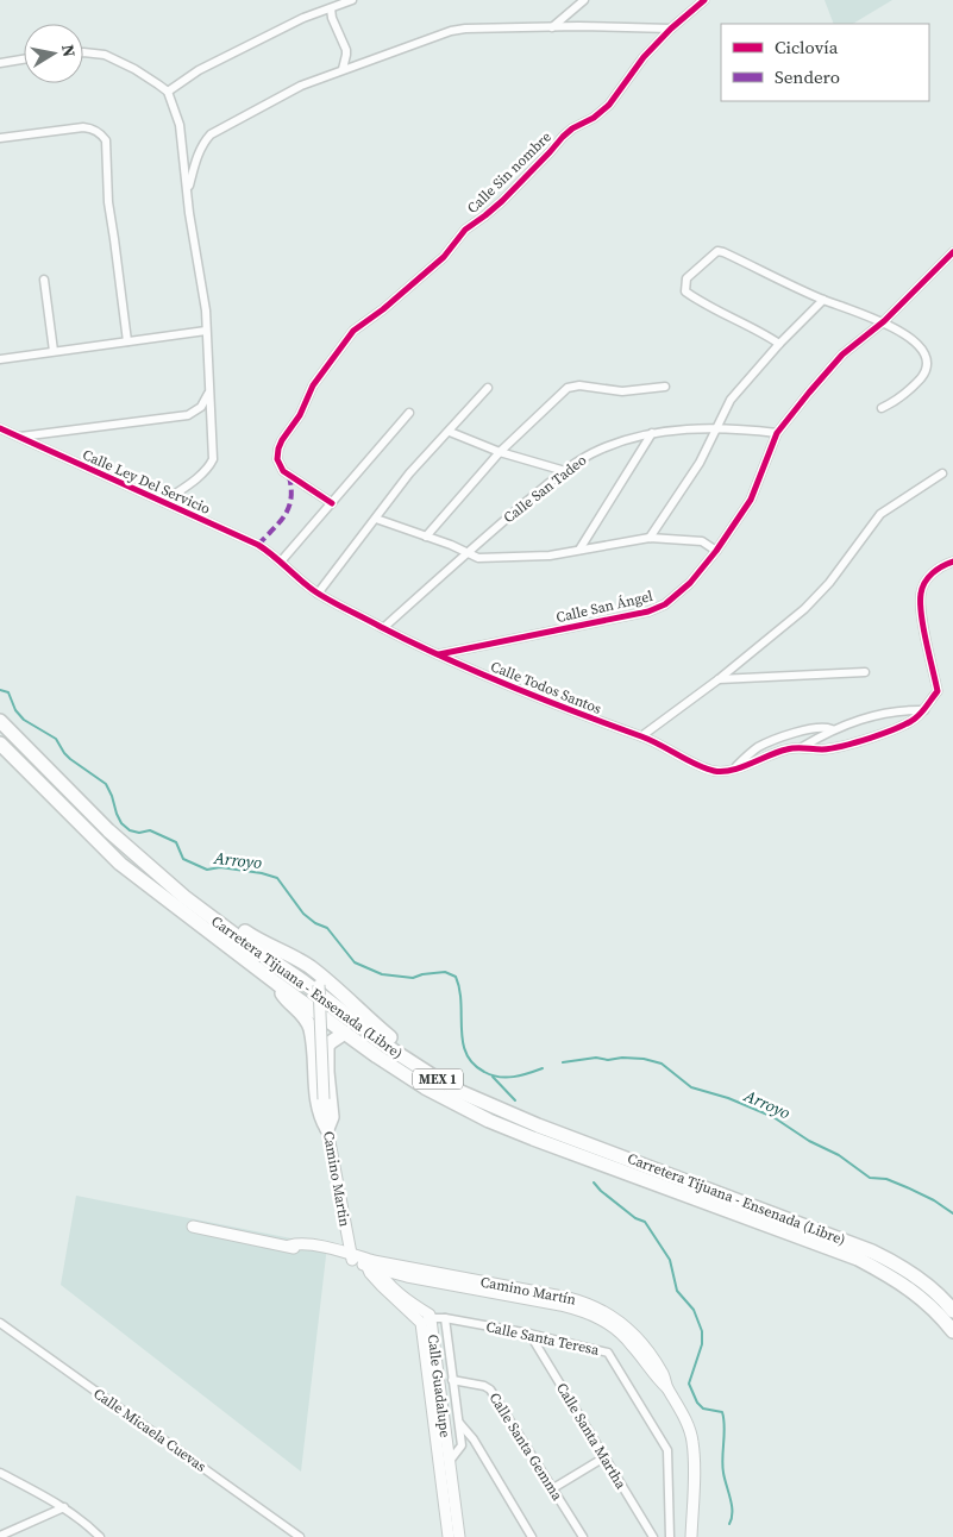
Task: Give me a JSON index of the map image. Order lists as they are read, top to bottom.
{
  "streets": {
    "highway": ["Carretera Tijuana - Ensenada (Libre)", "MEX 1"],
    "street": [
      "Calle Sin nombre",
      "Calle Ley Del Servicio",
      "Calle San Tadeo",
      "Calle San Ángel",
      "Calle Todos Santos",
      "Camino Martin",
      "Camino Martín",
      "Calle Santa Teresa",
      "Calle Guadalupe",
      "Calle Micaela Cuevas",
      "Calle Santa Martha",
      "Calle Santa Gemma"
    ]
  },
  "crossings": [
    ["Calle Ley Del Servicio", "Calle Todos Santos"],
    ["Calle San Tadeo", "Calle San Ángel"],
    ["Calle San Tadeo", "Calle Todos Santos"],
    ["Calle San Ángel", "Calle Todos Santos"],
    ["Camino Martin", "Camino Martín"],
    ["Camino Martín", "Calle Guadalupe"],
    ["Calle Santa Teresa", "Calle Guadalupe"],
    ["Calle Santa Teresa", "Calle Santa Martha"]
  ],
  "water": ["Arroyo"],
  "legend": ["Ciclovía", "Sendero"],
  "north": "right"
}
